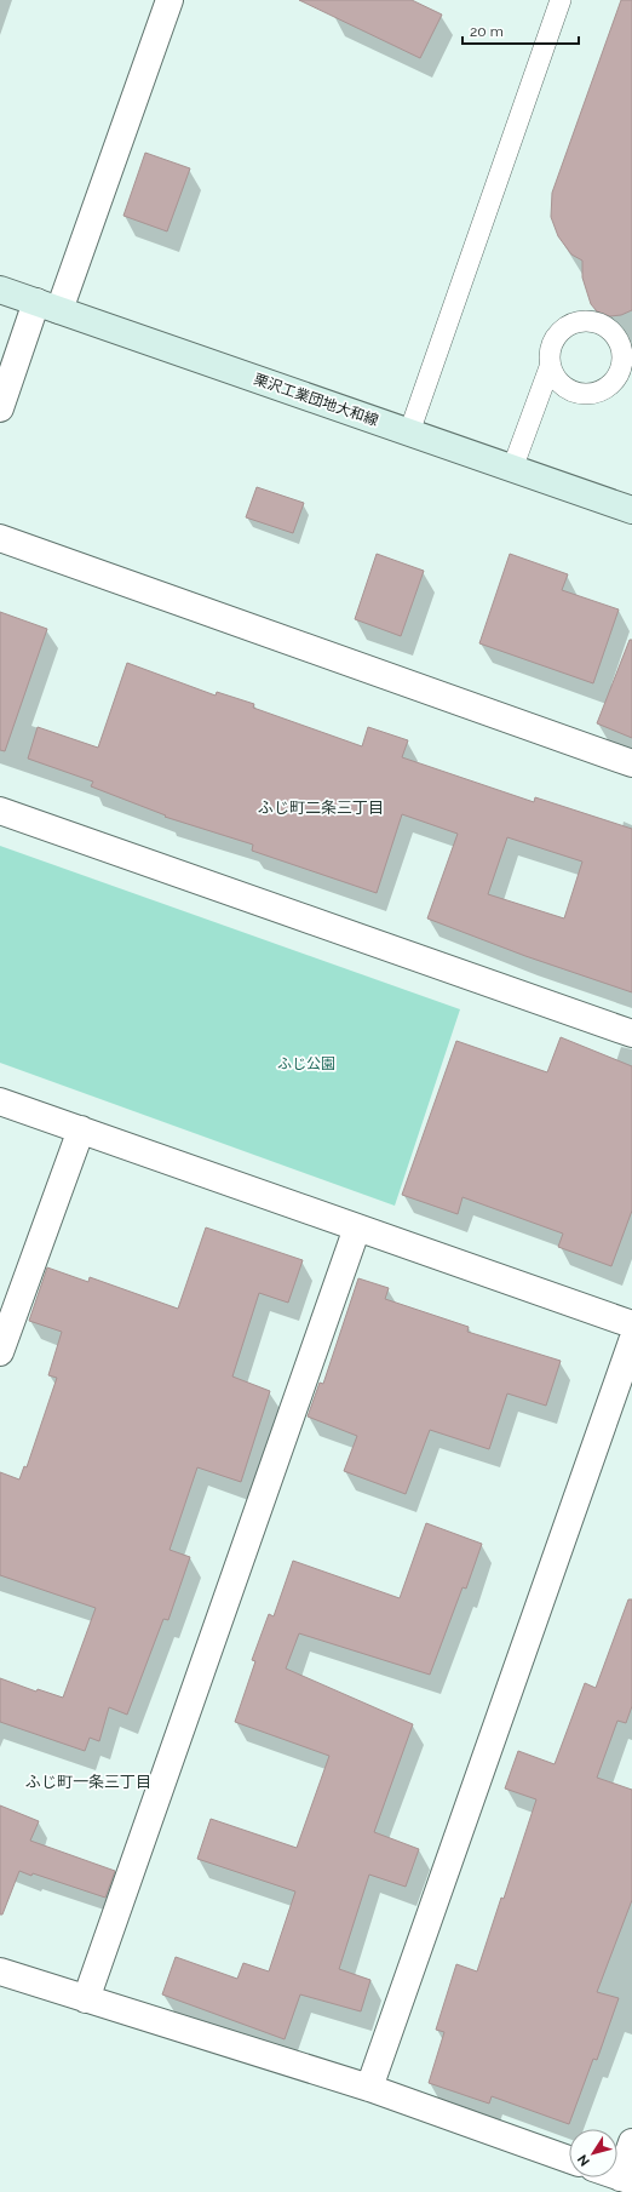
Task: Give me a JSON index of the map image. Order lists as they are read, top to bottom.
{
  "streets": {
    "main road": ["栗沢工業団地大和線"]
  },
  "districts": ["ふじ町二条三丁目", "ふじ町一条三丁目"],
  "parks": ["ふじ公園"],
  "scale_bar": "20 m",
  "north": "bottom left"
}
